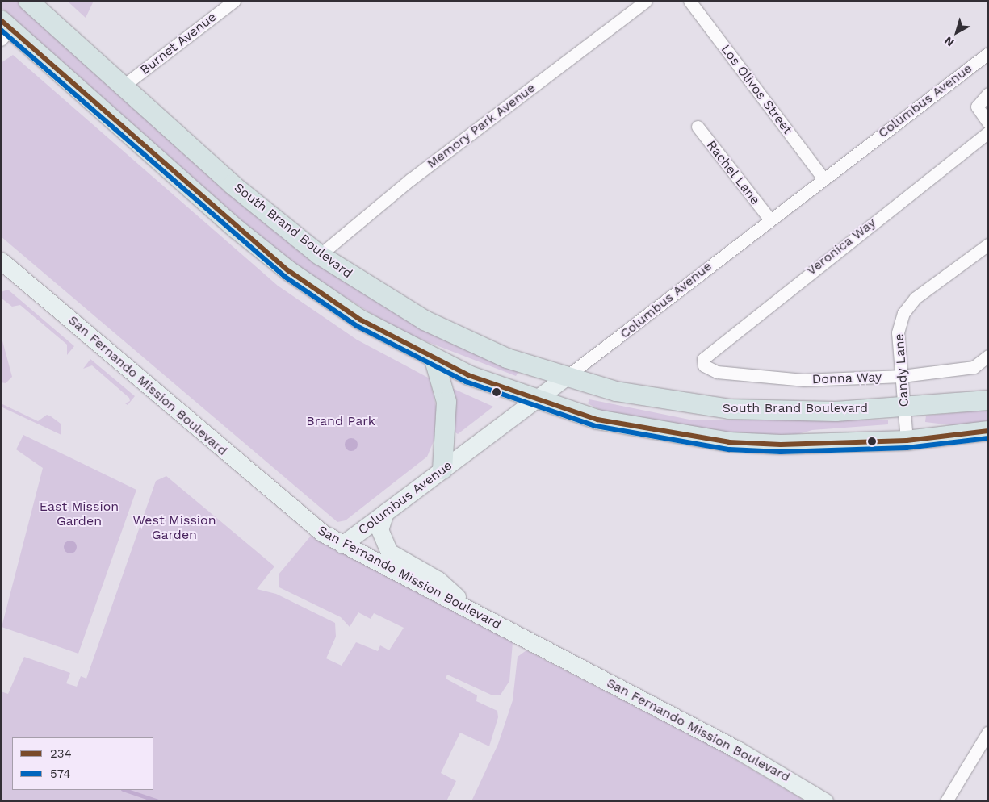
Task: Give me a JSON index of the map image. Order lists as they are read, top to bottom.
{
  "streets": {
    "main road": ["Columbus Avenue", "South Brand Boulevard", "San Fernando Mission Boulevard"],
    "street": [
      "Burnet Avenue",
      "Los Olivos Street",
      "Memory Park Avenue",
      "Rachel Lane",
      "Veronica Way",
      "Candy Lane",
      "Donna Way"
    ]
  },
  "crossings": [
    ["Burnet Avenue", "South Brand Boulevard"],
    ["Los Olivos Street", "Columbus Avenue"],
    ["Columbus Avenue", "Rachel Lane"],
    ["Columbus Avenue", "South Brand Boulevard"],
    ["Columbus Avenue", "San Fernando Mission Boulevard"],
    ["Memory Park Avenue", "South Brand Boulevard"],
    ["South Brand Boulevard", "Candy Lane"],
    ["Veronica Way", "Donna Way"],
    ["Candy Lane", "Donna Way"]
  ],
  "parks": ["Brand Park", "East Mission Garden", "West Mission Garden"],
  "lines": ["transit line 234", "transit line 574"],
  "legend": ["234", "574"],
  "north": "bottom left"
}
